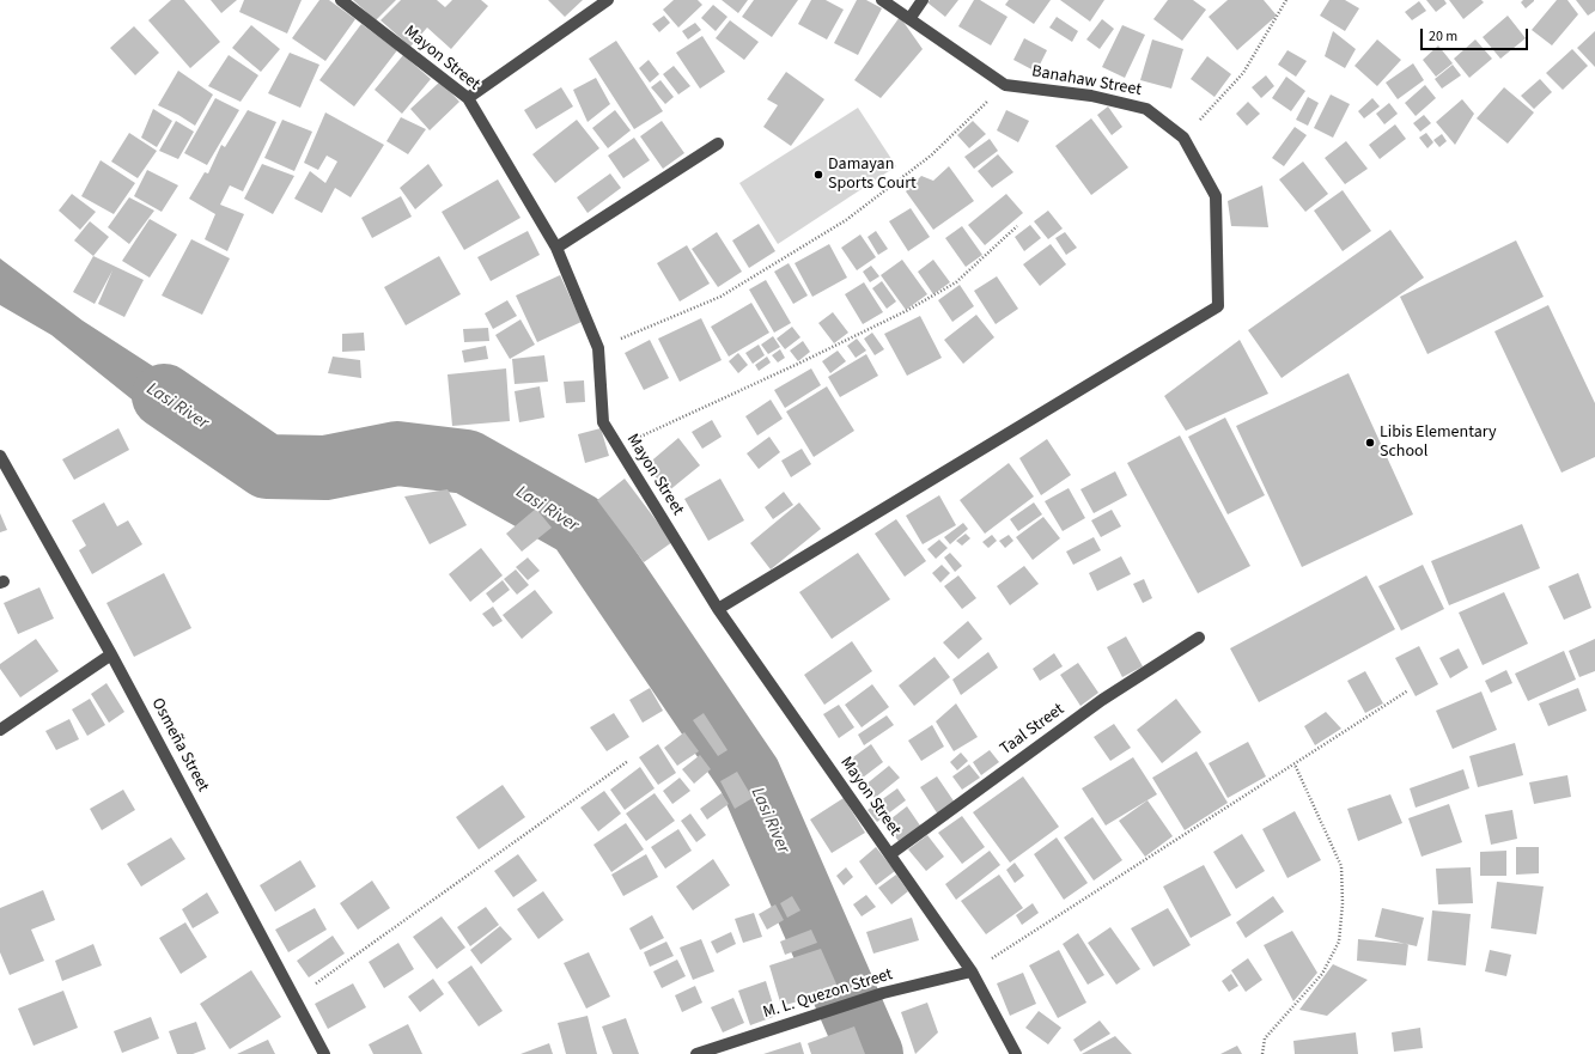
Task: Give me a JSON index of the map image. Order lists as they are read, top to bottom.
{
  "streets": {
    "street": [
      "Mayon Street",
      "Banahaw Street",
      "Taal Street",
      "Osmeña Street",
      "M. L. Quezon Street"
    ]
  },
  "crossings": [
    ["Mayon Street", "Banahaw Street"],
    ["Mayon Street", "Taal Street"],
    ["Mayon Street", "M. L. Quezon Street"]
  ],
  "water": ["Lasi River"],
  "places": ["Damayan Sports Court", "Libis Elementary School"],
  "scale_bar": "20 m"
}
